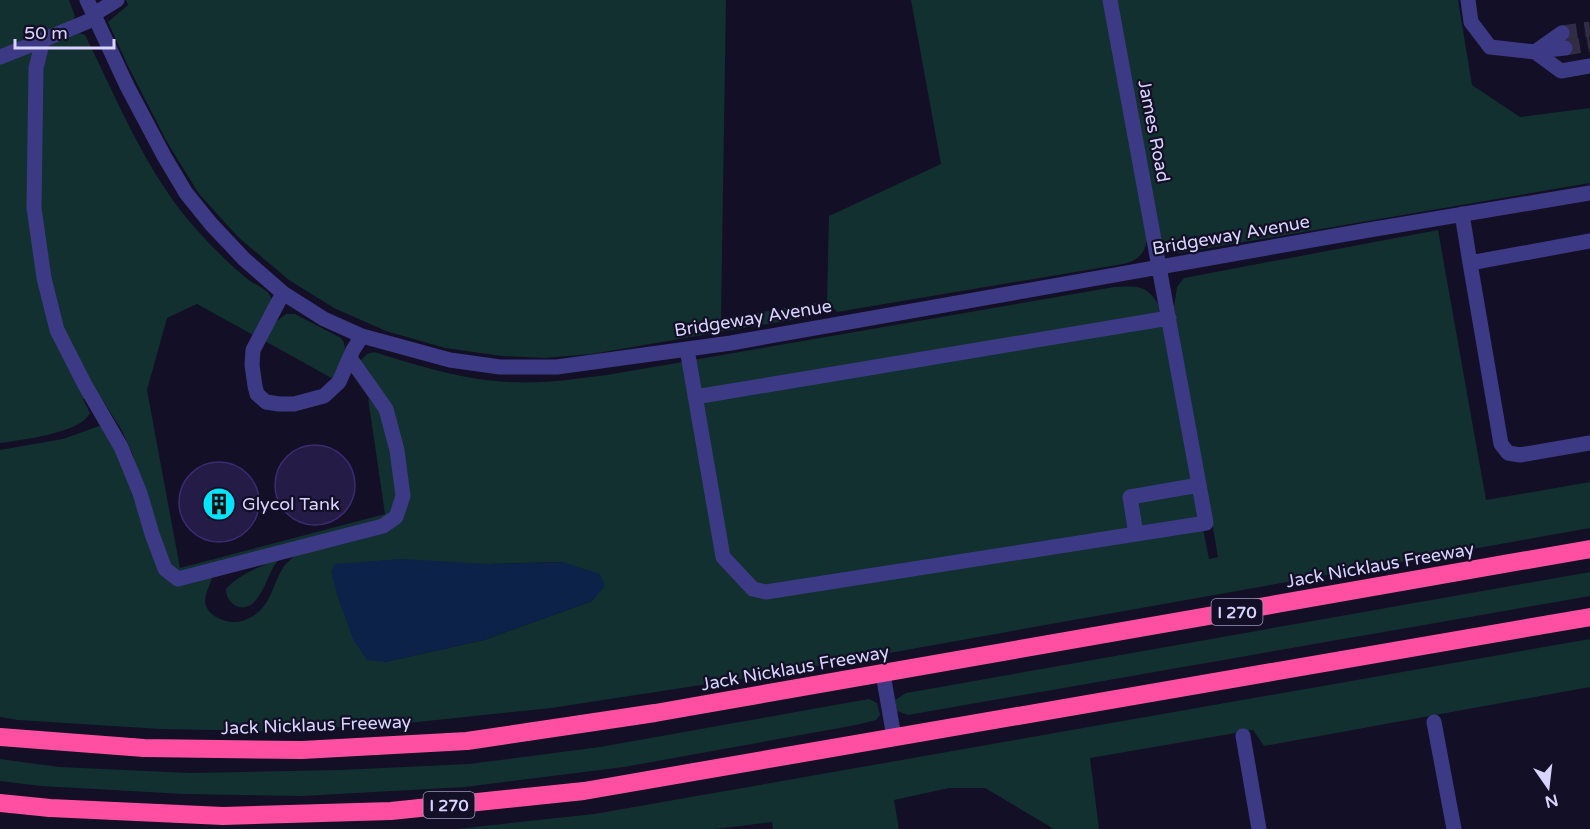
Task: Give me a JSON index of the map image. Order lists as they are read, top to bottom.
{
  "streets": {
    "highway": ["Jack Nicklaus Freeway", "I 270"],
    "street": ["James Road", "Bridgeway Avenue"]
  },
  "crossings": [
    ["James Road", "Bridgeway Avenue"]
  ],
  "places": {
    "building": ["Glycol Tank"]
  },
  "scale_bar": "50 m",
  "north": "bottom"
}
